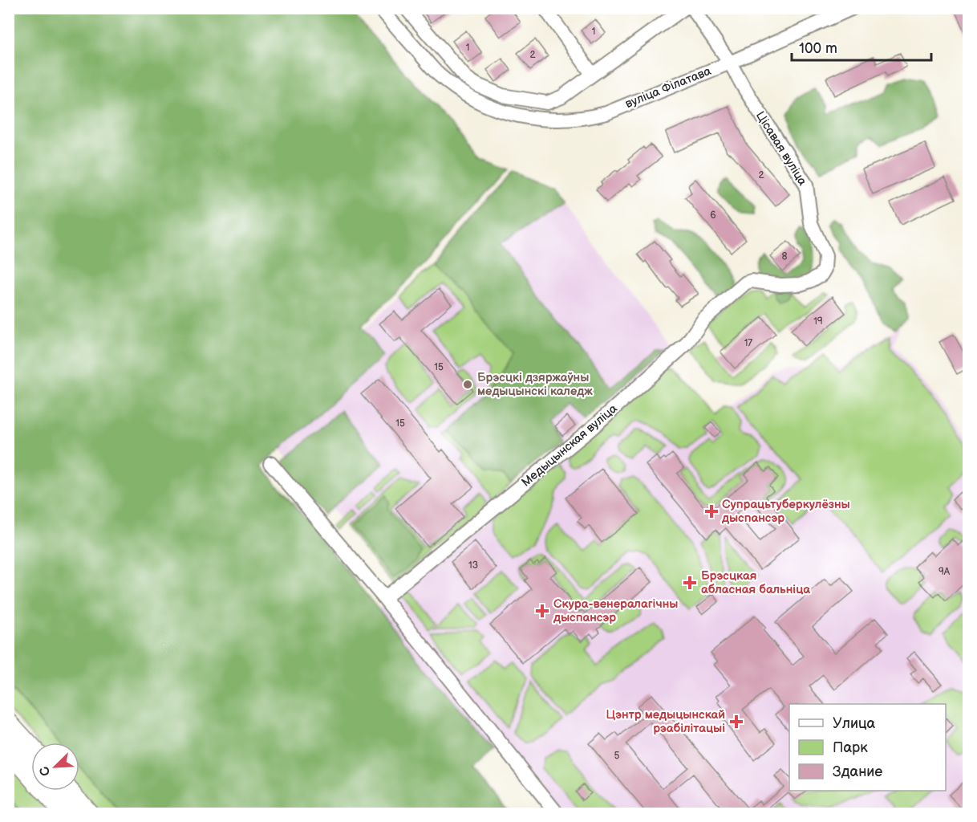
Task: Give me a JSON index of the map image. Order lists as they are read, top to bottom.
{
  "streets": {
    "street": ["вуліца Філатава", "Цісавая вуліца", "Медыцынская вуліца"]
  },
  "crossings": [
    ["вуліца Філатава", "Цісавая вуліца"],
    ["Цісавая вуліца", "Медыцынская вуліца"]
  ],
  "places": {
    "other": ["Брэсцкі дзяржаўны медыцынскі каледж"],
    "health": [
      "Супрацьтуберкулёзны дыспансэр",
      "Брэсцкая абласная бальніца",
      "Скура-венералагічны дыспансэр",
      "Цэнтр медыцынскай рэабілітацыі"
    ]
  },
  "house_numbers": [
    "1",
    "1",
    "2",
    "2",
    "6",
    "8",
    "19",
    "17",
    "15",
    "15",
    "13",
    "9А",
    "5"
  ],
  "legend": ["Улица", "Парк", "Здание"],
  "scale_bar": "100 m",
  "north": "bottom left"
}
